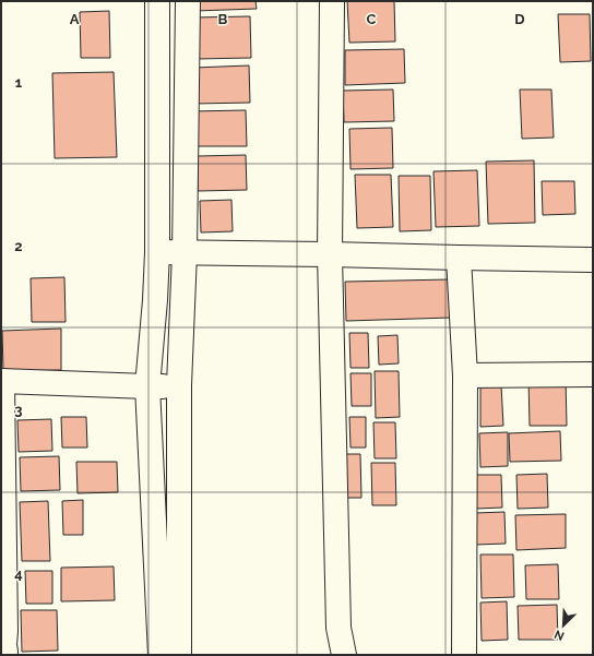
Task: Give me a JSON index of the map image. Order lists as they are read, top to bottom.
{
  "north": "bottom left",
  "grid": {
    "columns": [
      "A",
      "B",
      "C",
      "D"
    ],
    "rows": [
      "1",
      "2",
      "3",
      "4"
    ]
  }
}
